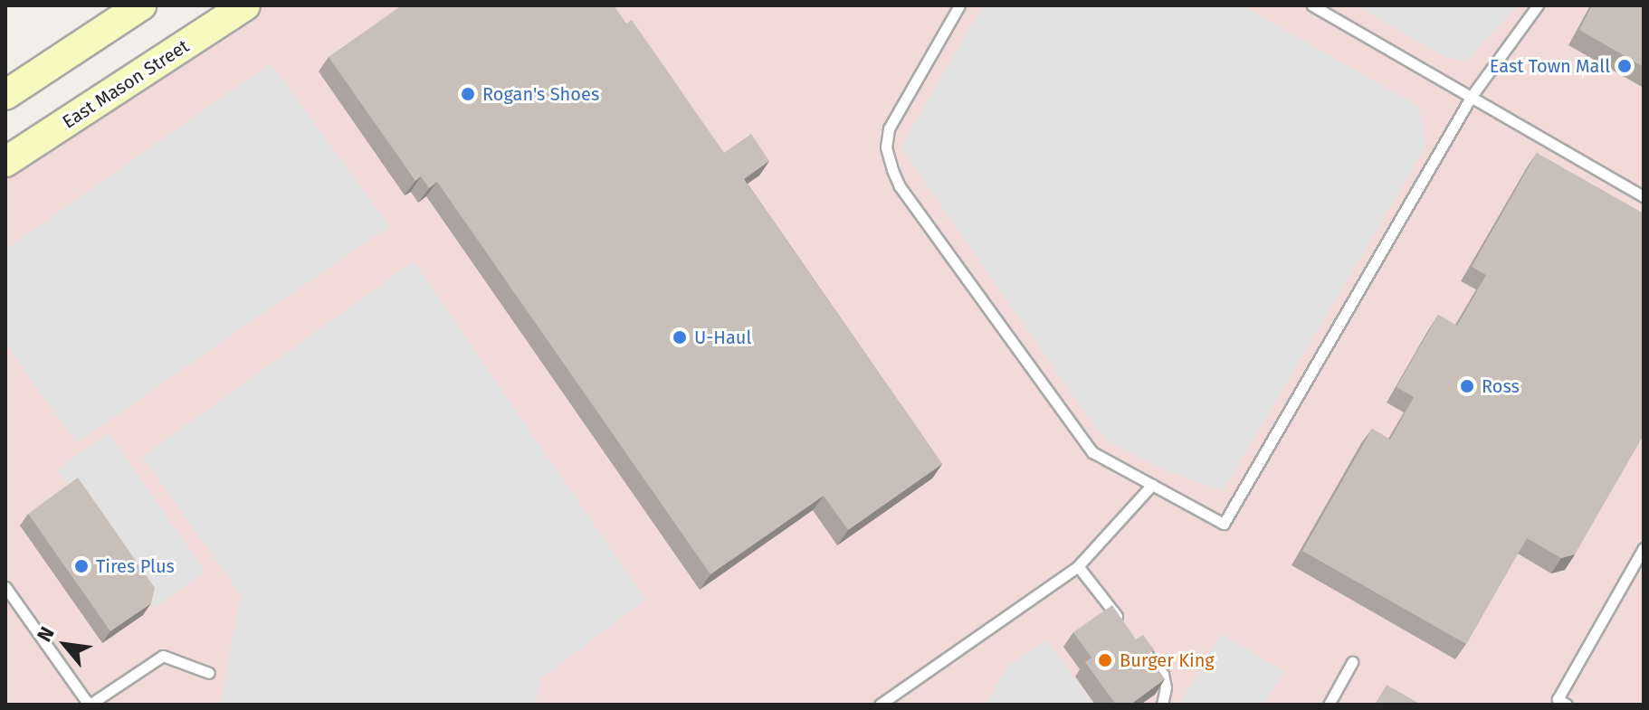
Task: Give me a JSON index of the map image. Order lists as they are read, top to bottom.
{
  "streets": {
    "main road": ["East Mason Street"]
  },
  "places": [
    "East Town Mall",
    "Rogan's Shoes",
    "U-Haul",
    "Ross",
    "Tires Plus",
    "Burger King"
  ],
  "north": "top left"
}
